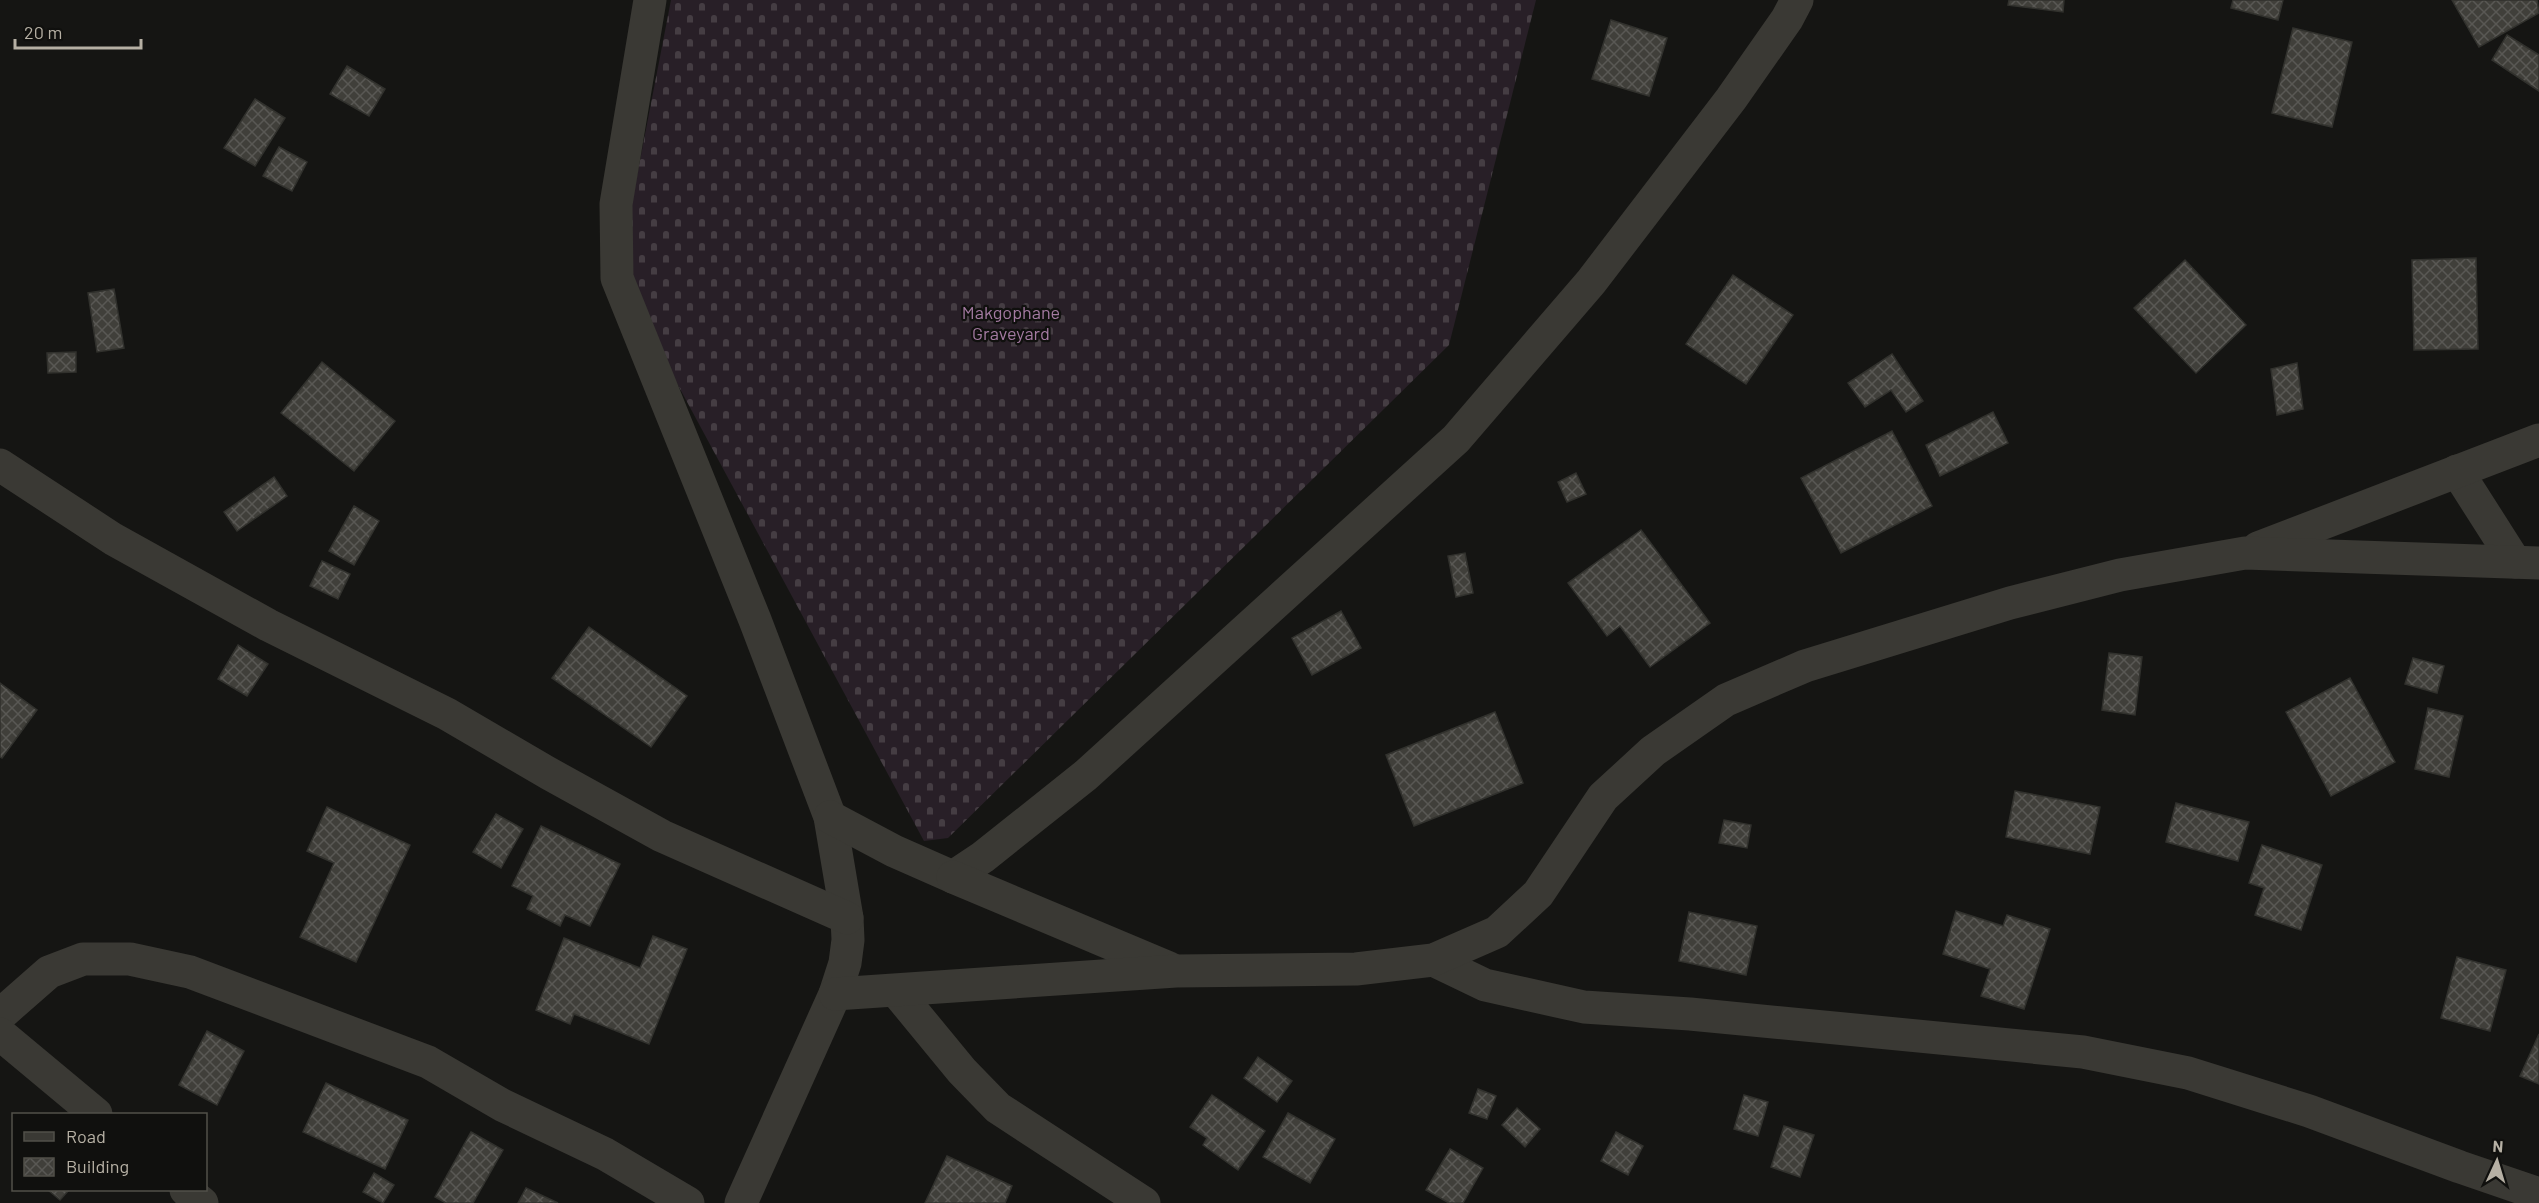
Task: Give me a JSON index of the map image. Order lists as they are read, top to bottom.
{
  "parks": ["Makgophane Graveyard"],
  "legend": ["Road", "Building"],
  "scale_bar": "20 m",
  "north": "top"
}
